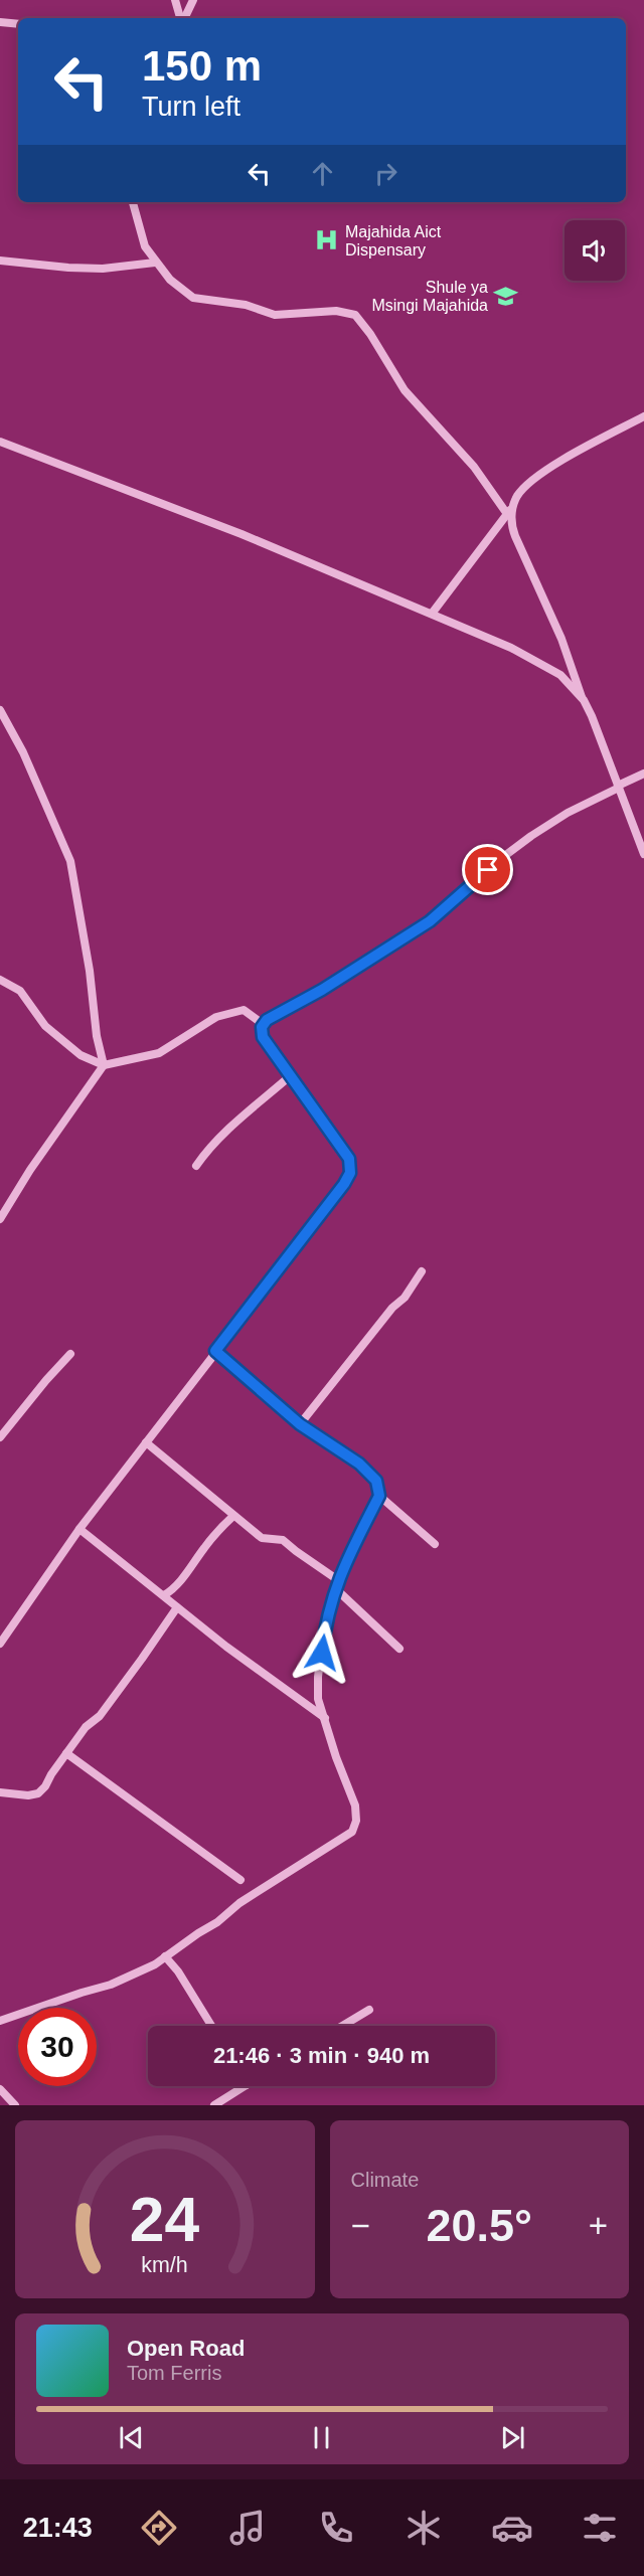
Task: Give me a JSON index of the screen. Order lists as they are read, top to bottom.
{
  "places": {
    "hospital": ["Majahida Aict Dispensary"],
    "school or university": ["Shule ya Msingi Majahida"]
  },
  "page": {
    "turn": ["150 m", "Turn left"],
    "limit": "30",
    "trip": "21:46 · 3 min · 940 m",
    "tile": "Climate",
    "heat": ["−", "20.5°", "+"],
    "song": ["Open Road", "Tom Ferris"],
    "tabs": "21:43",
    "gauge": ["24", "km/h"]
  }
}
